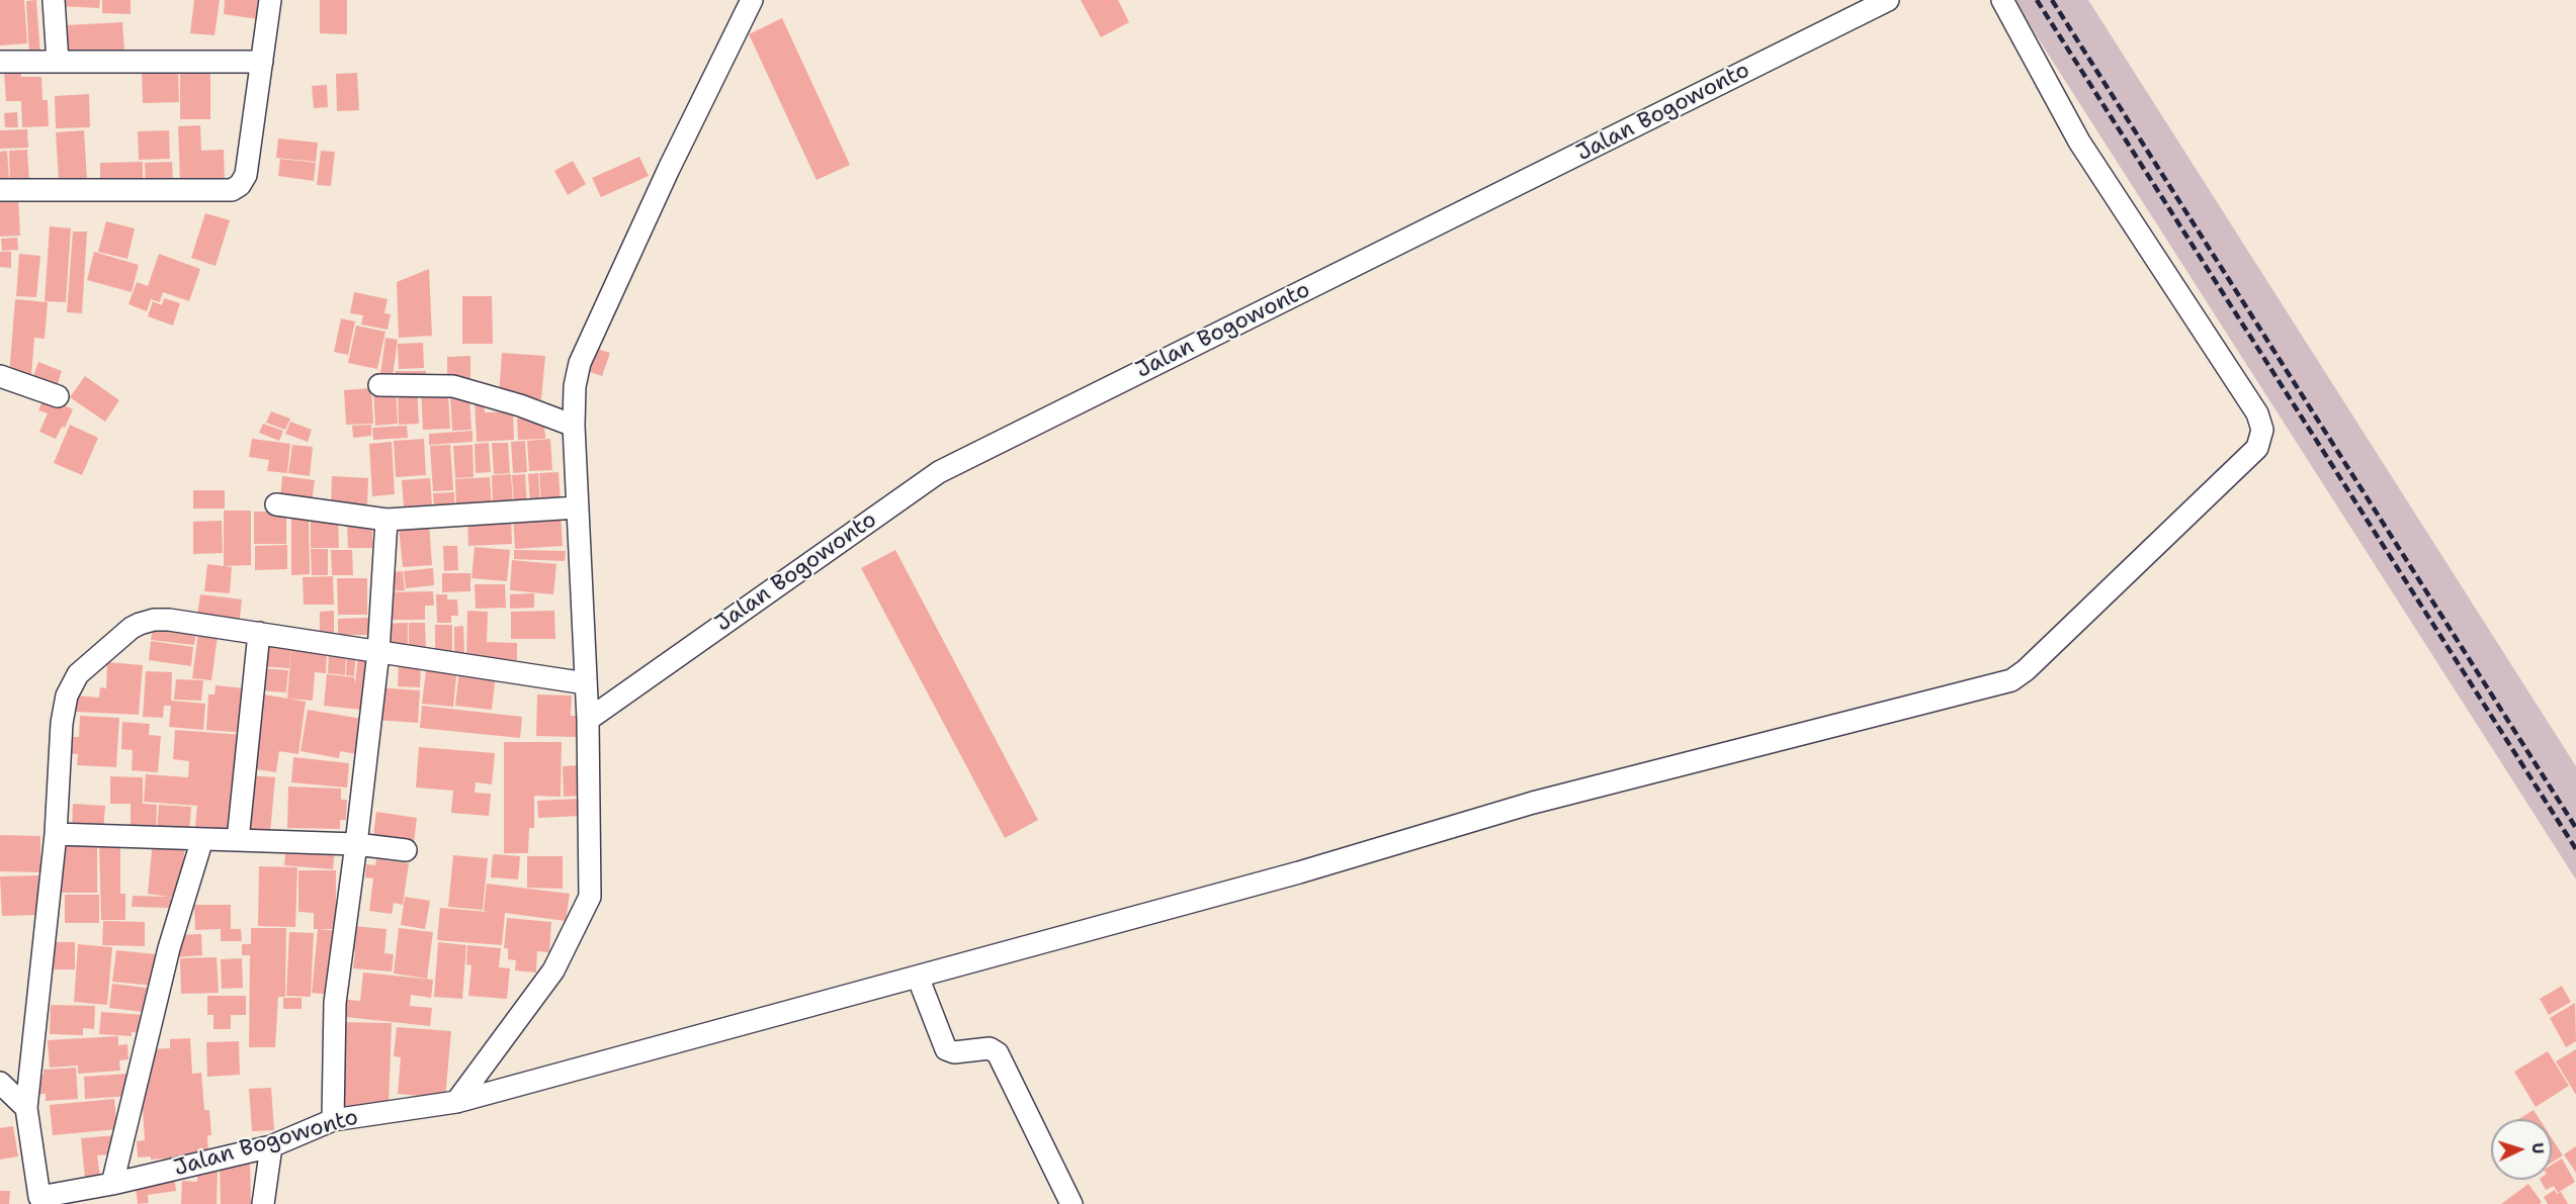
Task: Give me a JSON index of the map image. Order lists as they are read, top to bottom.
{
  "streets": {
    "street": ["Jalan Bogowonto"]
  },
  "north": "right"
}
